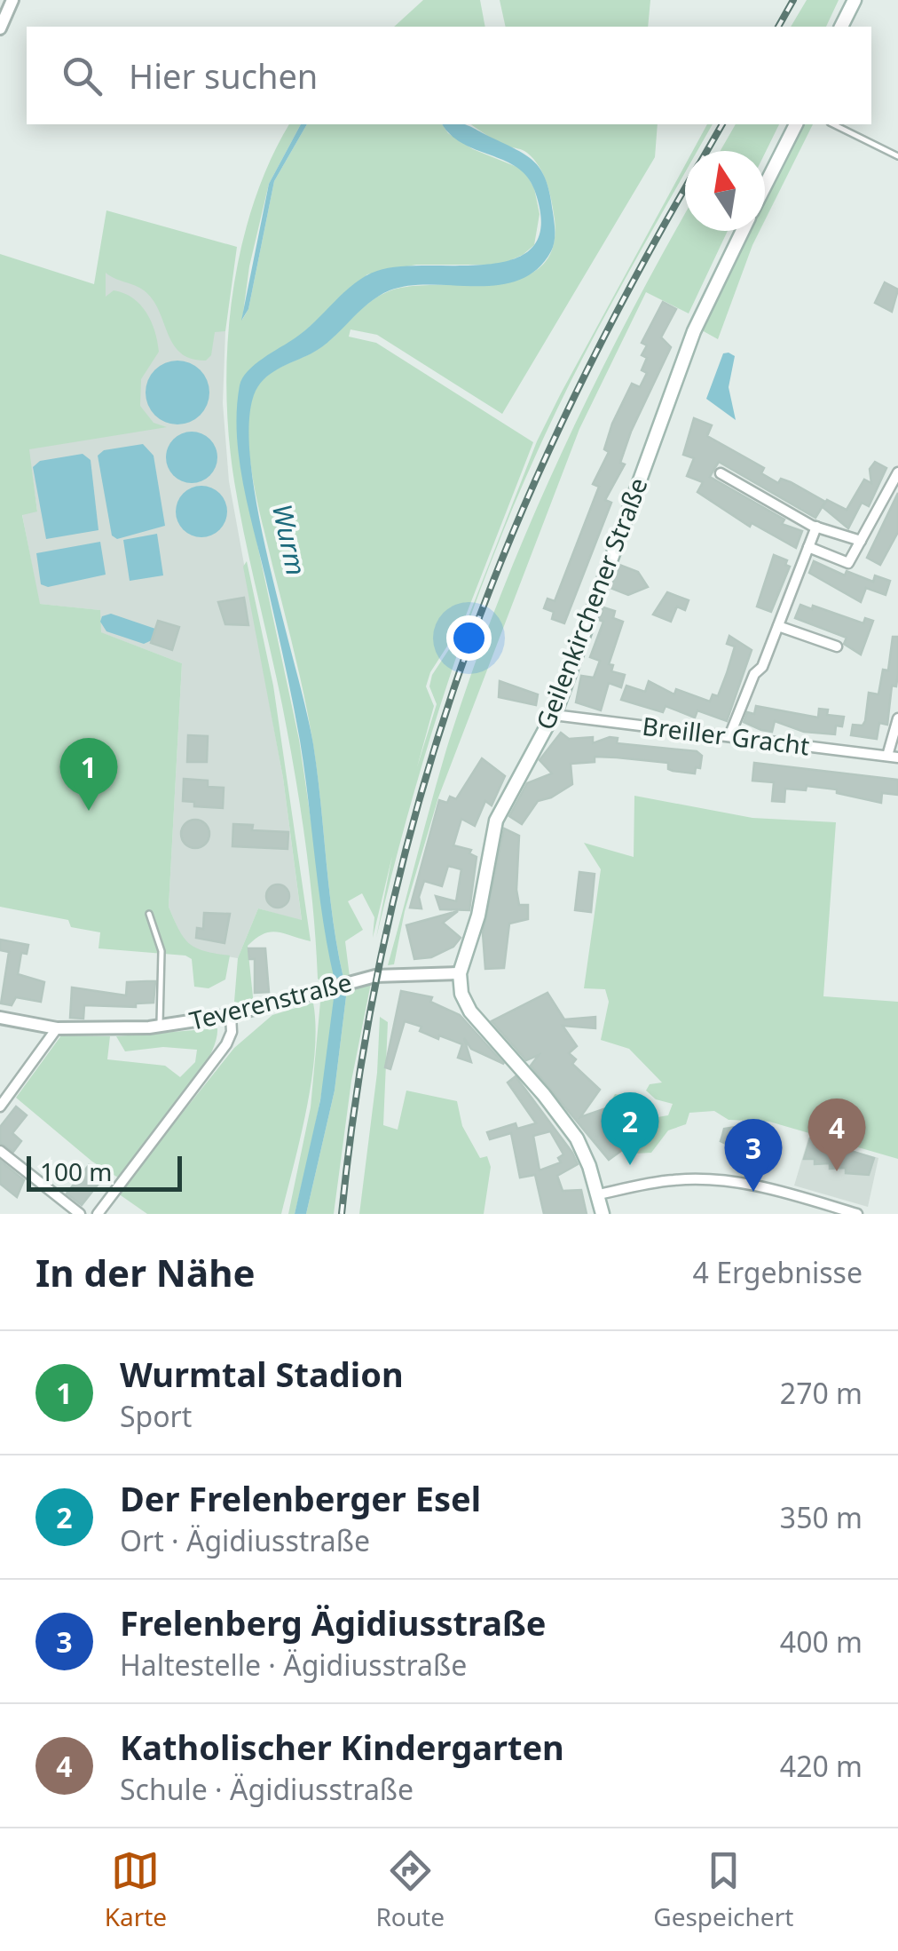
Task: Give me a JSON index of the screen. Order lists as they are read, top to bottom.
{
  "streets": {
    "main road": ["Geilenkirchener Straße"],
    "street": ["Breiller Gracht", "Teverenstraße"]
  },
  "crossings": [
    ["Geilenkirchener Straße", "Breiller Gracht"],
    ["Geilenkirchener Straße", "Teverenstraße"]
  ],
  "water": ["Wurm"],
  "scale_bar": "100 m",
  "north": "top",
  "page": {
    "search": "Hier suchen",
    "pins": [
      "1",
      "2",
      "4",
      "3"
    ],
    "scale": "100 m",
    "heading": ["In der Nähe", "4 Ergebnisse"],
    "list": [
      {
        "mark": "1",
        "name": "Wurmtal Stadion",
        "note": "Sport",
        "value": "270 m"
      },
      {
        "mark": "2",
        "name": "Der Frelenberger Esel",
        "note": "Ort · Ägidiusstraße",
        "value": "350 m"
      },
      {
        "mark": "3",
        "name": "Frelenberg Ägidiusstraße",
        "note": "Haltestelle · Ägidiusstraße",
        "value": "400 m"
      },
      {
        "mark": "4",
        "name": "Katholischer Kindergarten",
        "note": "Schule · Ägidiusstraße",
        "value": "420 m"
      }
    ],
    "nav": ["Karte", "Route", "Gespeichert"]
  }
}
